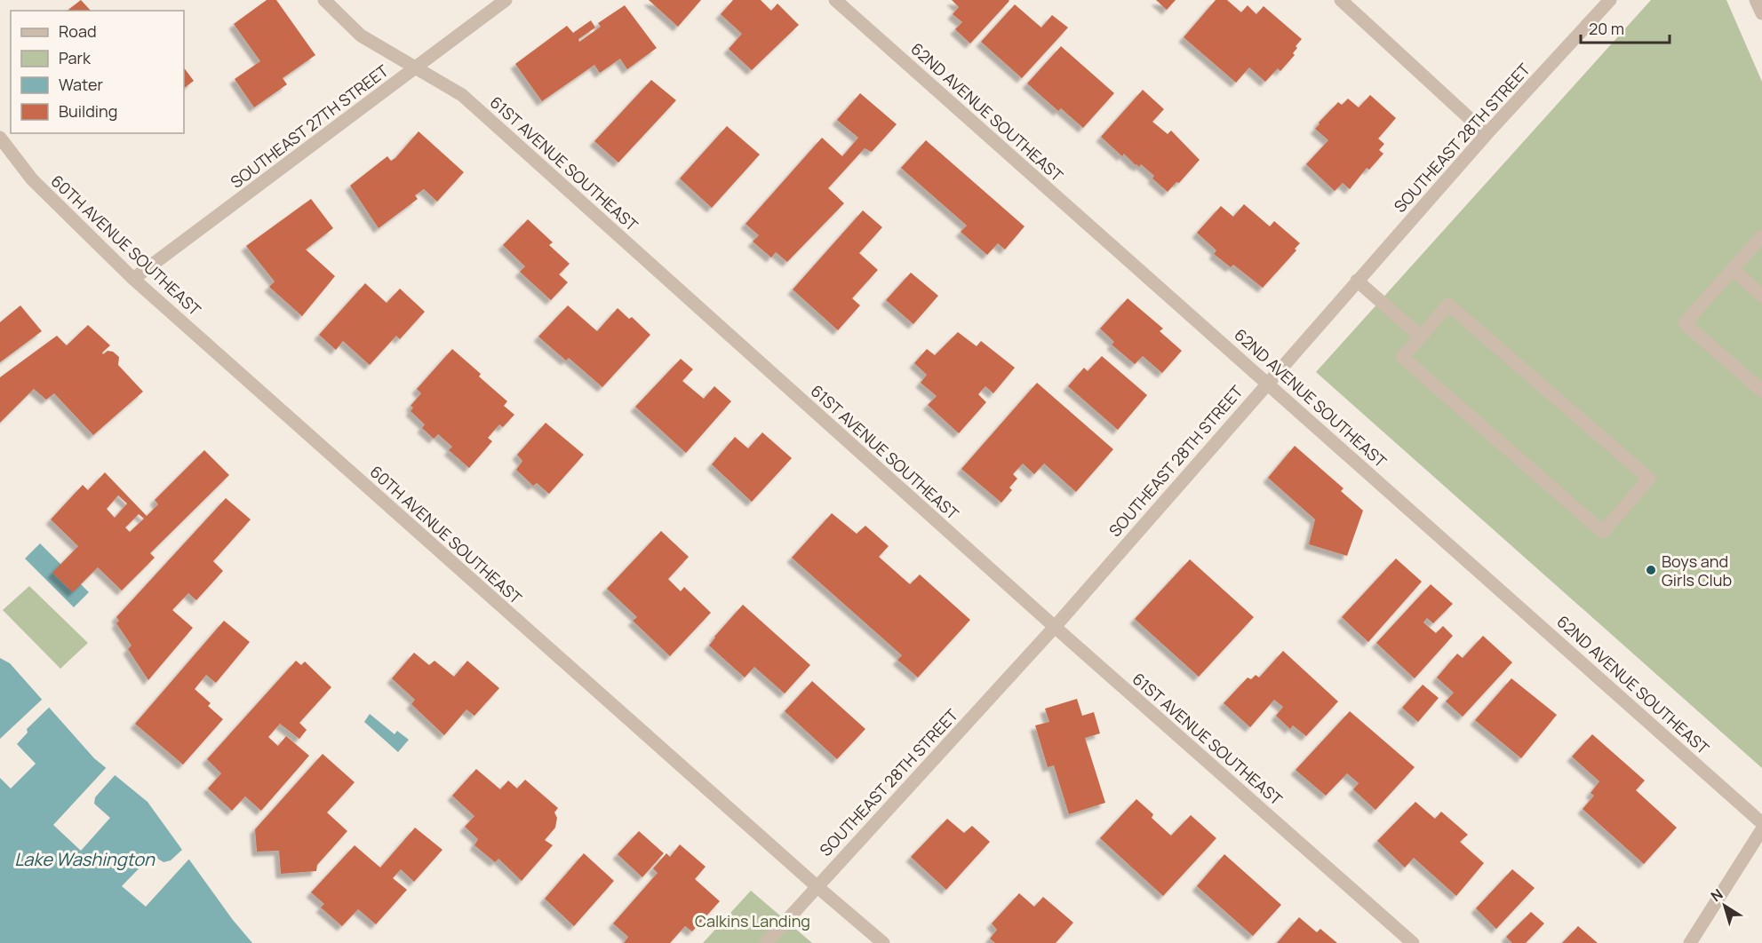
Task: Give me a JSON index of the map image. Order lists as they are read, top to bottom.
{
  "streets": {
    "street": [
      "62ND AVENUE SOUTHEAST",
      "SOUTHEAST 27TH STREET",
      "SOUTHEAST 28TH STREET",
      "61ST AVENUE SOUTHEAST",
      "60TH AVENUE SOUTHEAST"
    ]
  },
  "crossings": [
    ["62ND AVENUE SOUTHEAST", "SOUTHEAST 28TH STREET"],
    ["SOUTHEAST 27TH STREET", "61ST AVENUE SOUTHEAST"],
    ["SOUTHEAST 27TH STREET", "60TH AVENUE SOUTHEAST"],
    ["SOUTHEAST 28TH STREET", "61ST AVENUE SOUTHEAST"],
    ["SOUTHEAST 28TH STREET", "60TH AVENUE SOUTHEAST"]
  ],
  "water": ["Lake Washington"],
  "parks": ["Calkins Landing"],
  "places": ["Boys and Girls Club"],
  "legend": [
    "Road",
    "Park",
    "Water",
    "Building"
  ],
  "scale_bar": "20 m",
  "north": "top left"
}
